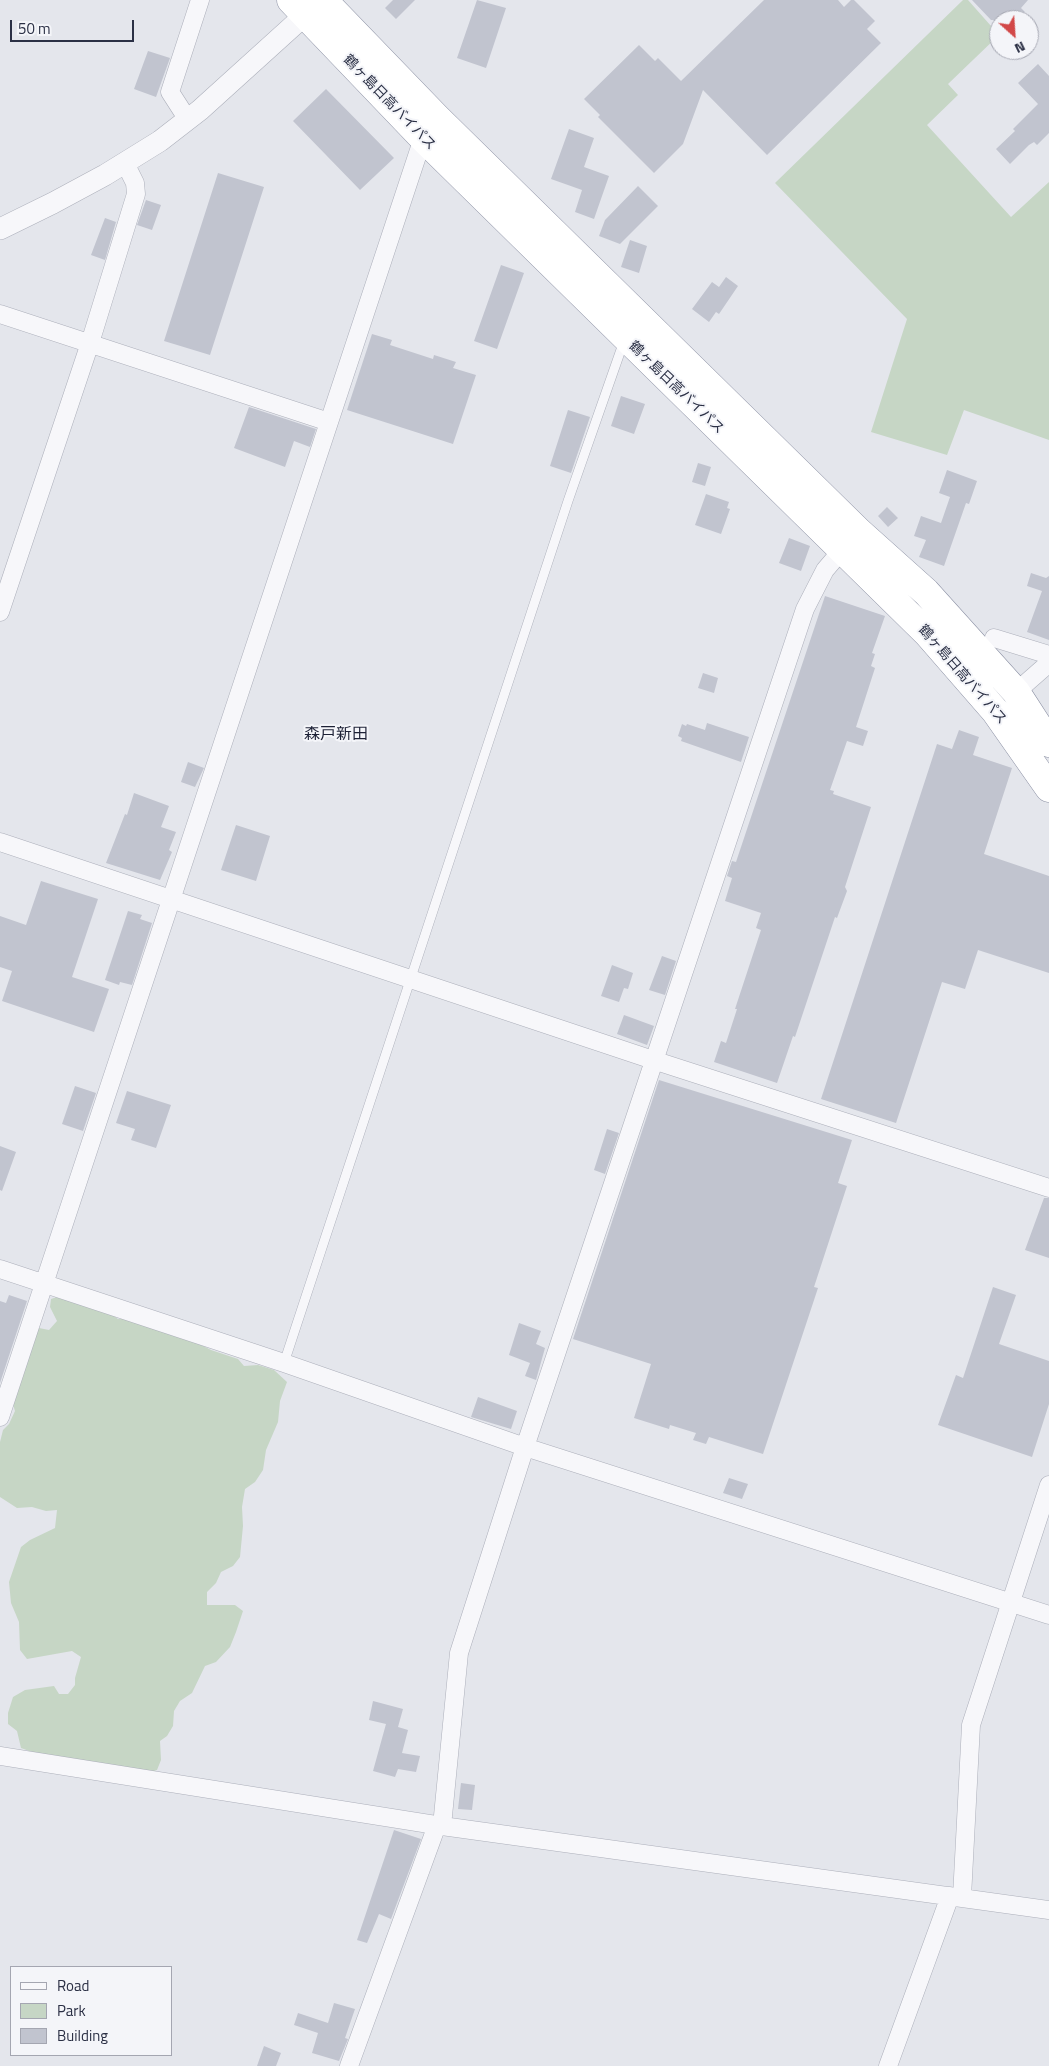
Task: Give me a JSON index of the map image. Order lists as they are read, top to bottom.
{
  "streets": {
    "highway": ["鶴ヶ島日高バイパス"]
  },
  "districts": ["森戸新田"],
  "legend": ["Road", "Park", "Building"],
  "scale_bar": "50 m",
  "north": "bottom right"
}
